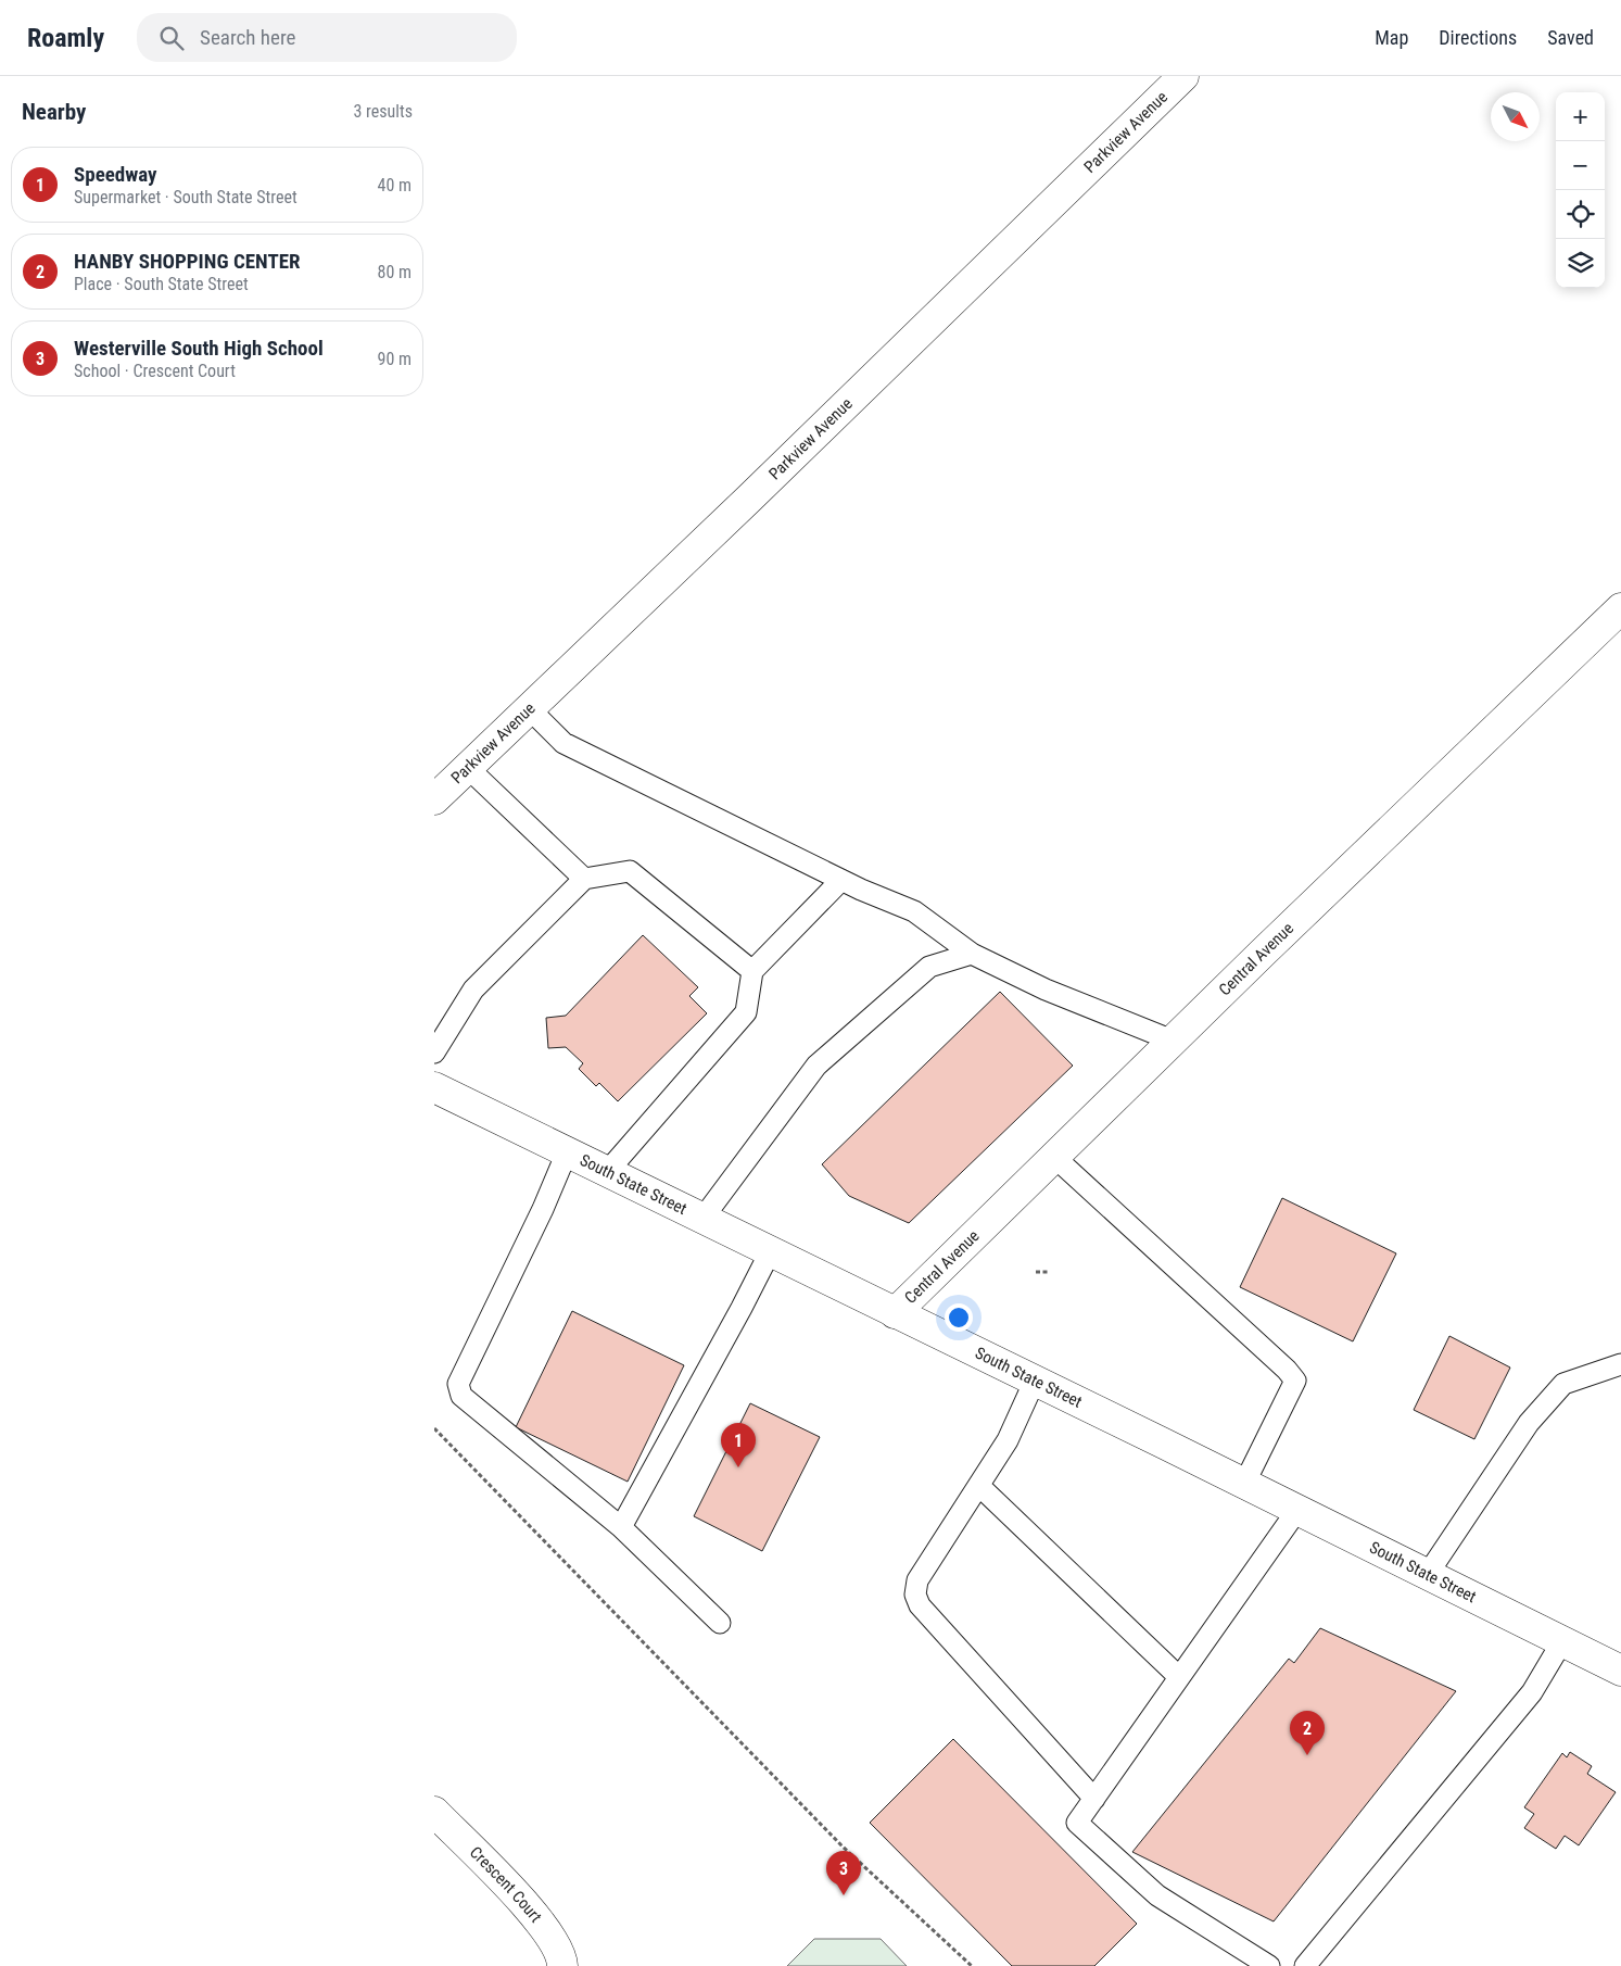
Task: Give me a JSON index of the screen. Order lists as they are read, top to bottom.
{
  "streets": {
    "street": [
      "Parkview Avenue",
      "Central Avenue",
      "South State Street",
      "Crescent Court"
    ]
  },
  "crossings": [
    ["Central Avenue", "South State Street"]
  ],
  "north": "bottom right",
  "page": {
    "header": "Roamly",
    "search": "Search here",
    "nav": ["Map", "Directions", "Saved"],
    "heading": ["Nearby", "3 results"],
    "map_buttons": ["+", "−"],
    "list": [
      {
        "mark": "1",
        "name": "Speedway",
        "note": "Supermarket · South State Street",
        "value": "40 m"
      },
      {
        "mark": "2",
        "name": "HANBY SHOPPING CENTER",
        "note": "Place · South State Street",
        "value": "80 m"
      },
      {
        "mark": "3",
        "name": "Westerville South High School",
        "note": "School · Crescent Court",
        "value": "90 m"
      }
    ],
    "pins": ["1", "2", "3"]
  }
}
